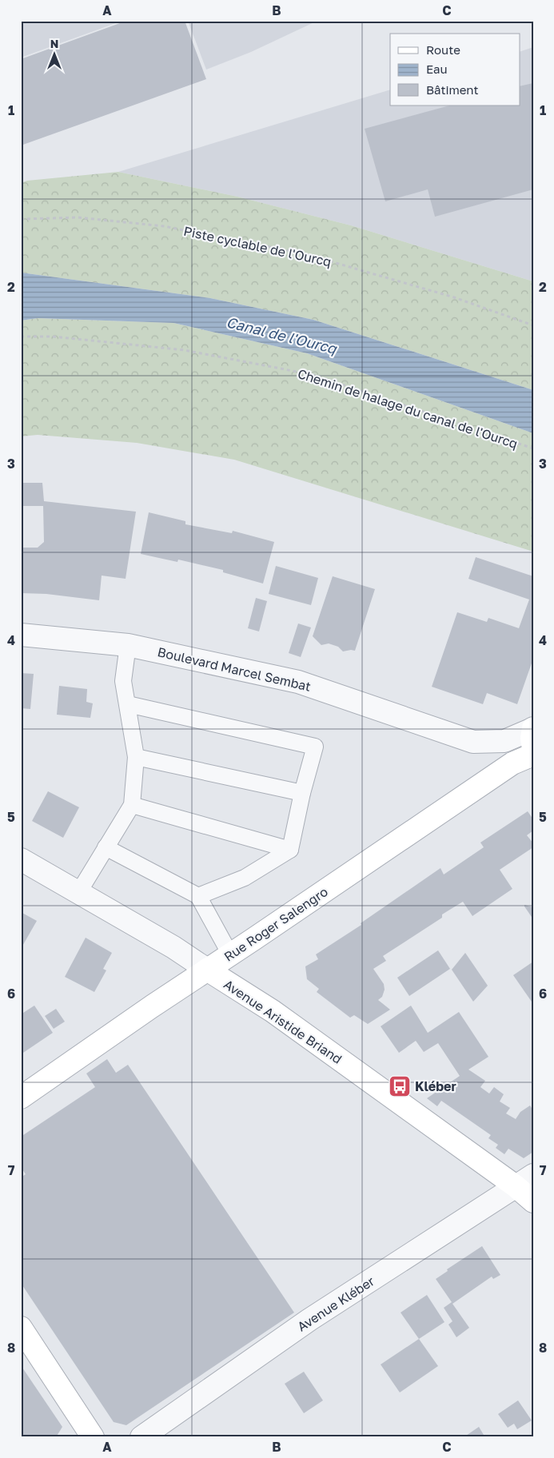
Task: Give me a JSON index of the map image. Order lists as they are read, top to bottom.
{
  "streets": {
    "street": [
      "Boulevard Marcel Sembat",
      "Rue Roger Salengro",
      "Avenue Aristide Briand",
      "Avenue Kléber"
    ],
    "path": ["Piste cyclable de l'Ourcq", "Chemin de halage du canal de l'Ourcq"]
  },
  "crossings": [
    ["Rue Roger Salengro", "Avenue Aristide Briand"],
    ["Avenue Aristide Briand", "Avenue Kléber"]
  ],
  "water": ["Canal de l'Ourcq"],
  "places": {
    "bus stop": ["Kléber"]
  },
  "legend": ["Route", "Eau", "Bâtiment"],
  "north": "top",
  "grid": {
    "columns": ["A", "B", "C"],
    "rows": [
      "1",
      "2",
      "3",
      "4",
      "5",
      "6",
      "7",
      "8"
    ]
  }
}
